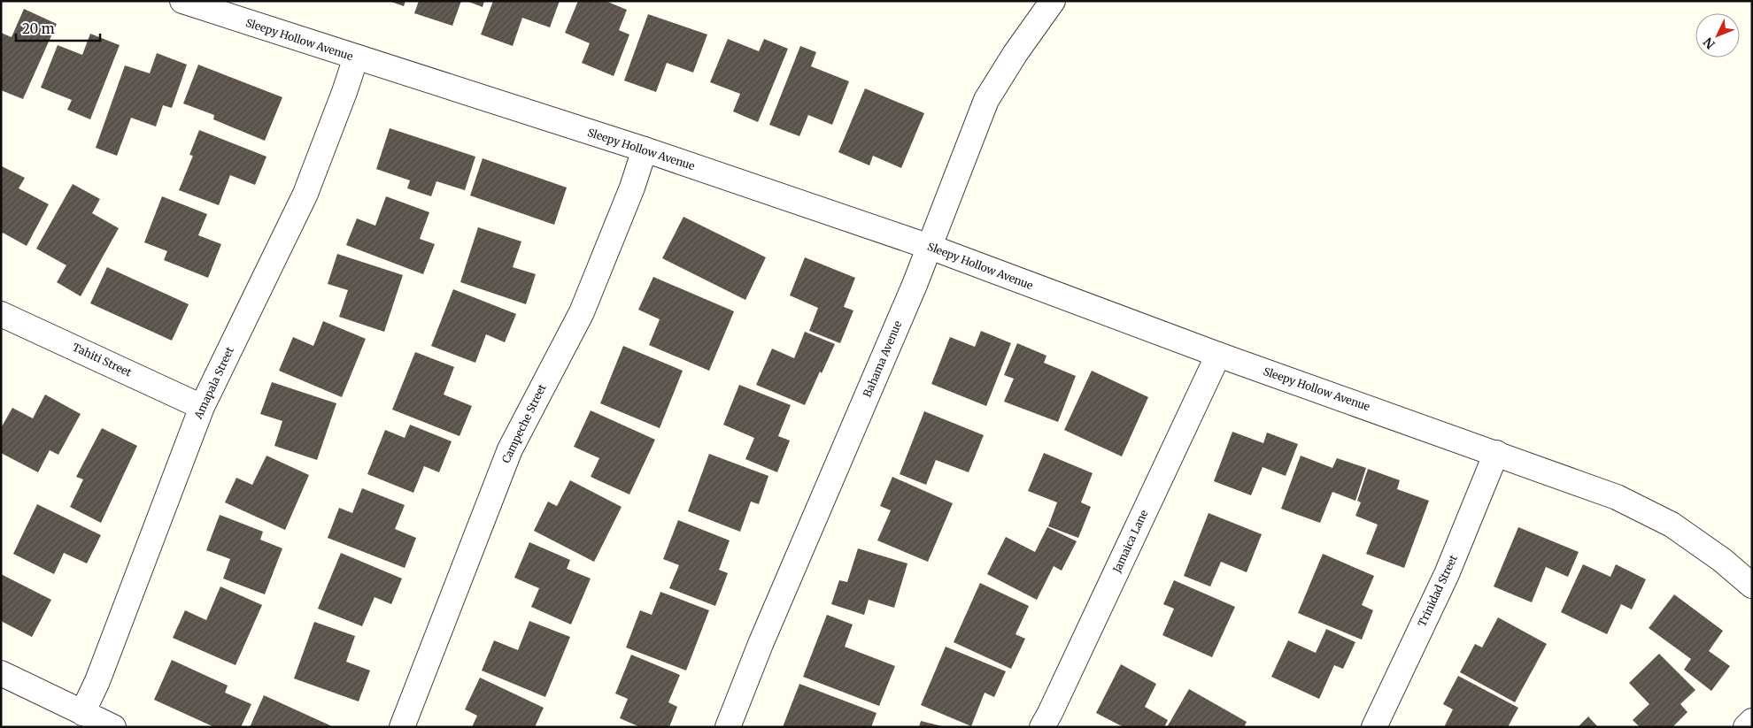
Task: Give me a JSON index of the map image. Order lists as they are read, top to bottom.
{
  "streets": {
    "street": [
      "Sleepy Hollow Avenue",
      "Bahama Avenue",
      "Tahiti Street",
      "Amapala Street",
      "Campeche Street",
      "Jamaica Lane",
      "Trinidad Street"
    ]
  },
  "crossings": [
    ["Sleepy Hollow Avenue", "Bahama Avenue"],
    ["Sleepy Hollow Avenue", "Amapala Street"],
    ["Sleepy Hollow Avenue", "Campeche Street"],
    ["Sleepy Hollow Avenue", "Jamaica Lane"],
    ["Sleepy Hollow Avenue", "Trinidad Street"],
    ["Tahiti Street", "Amapala Street"]
  ],
  "scale_bar": "20 m",
  "north": "bottom left"
}
